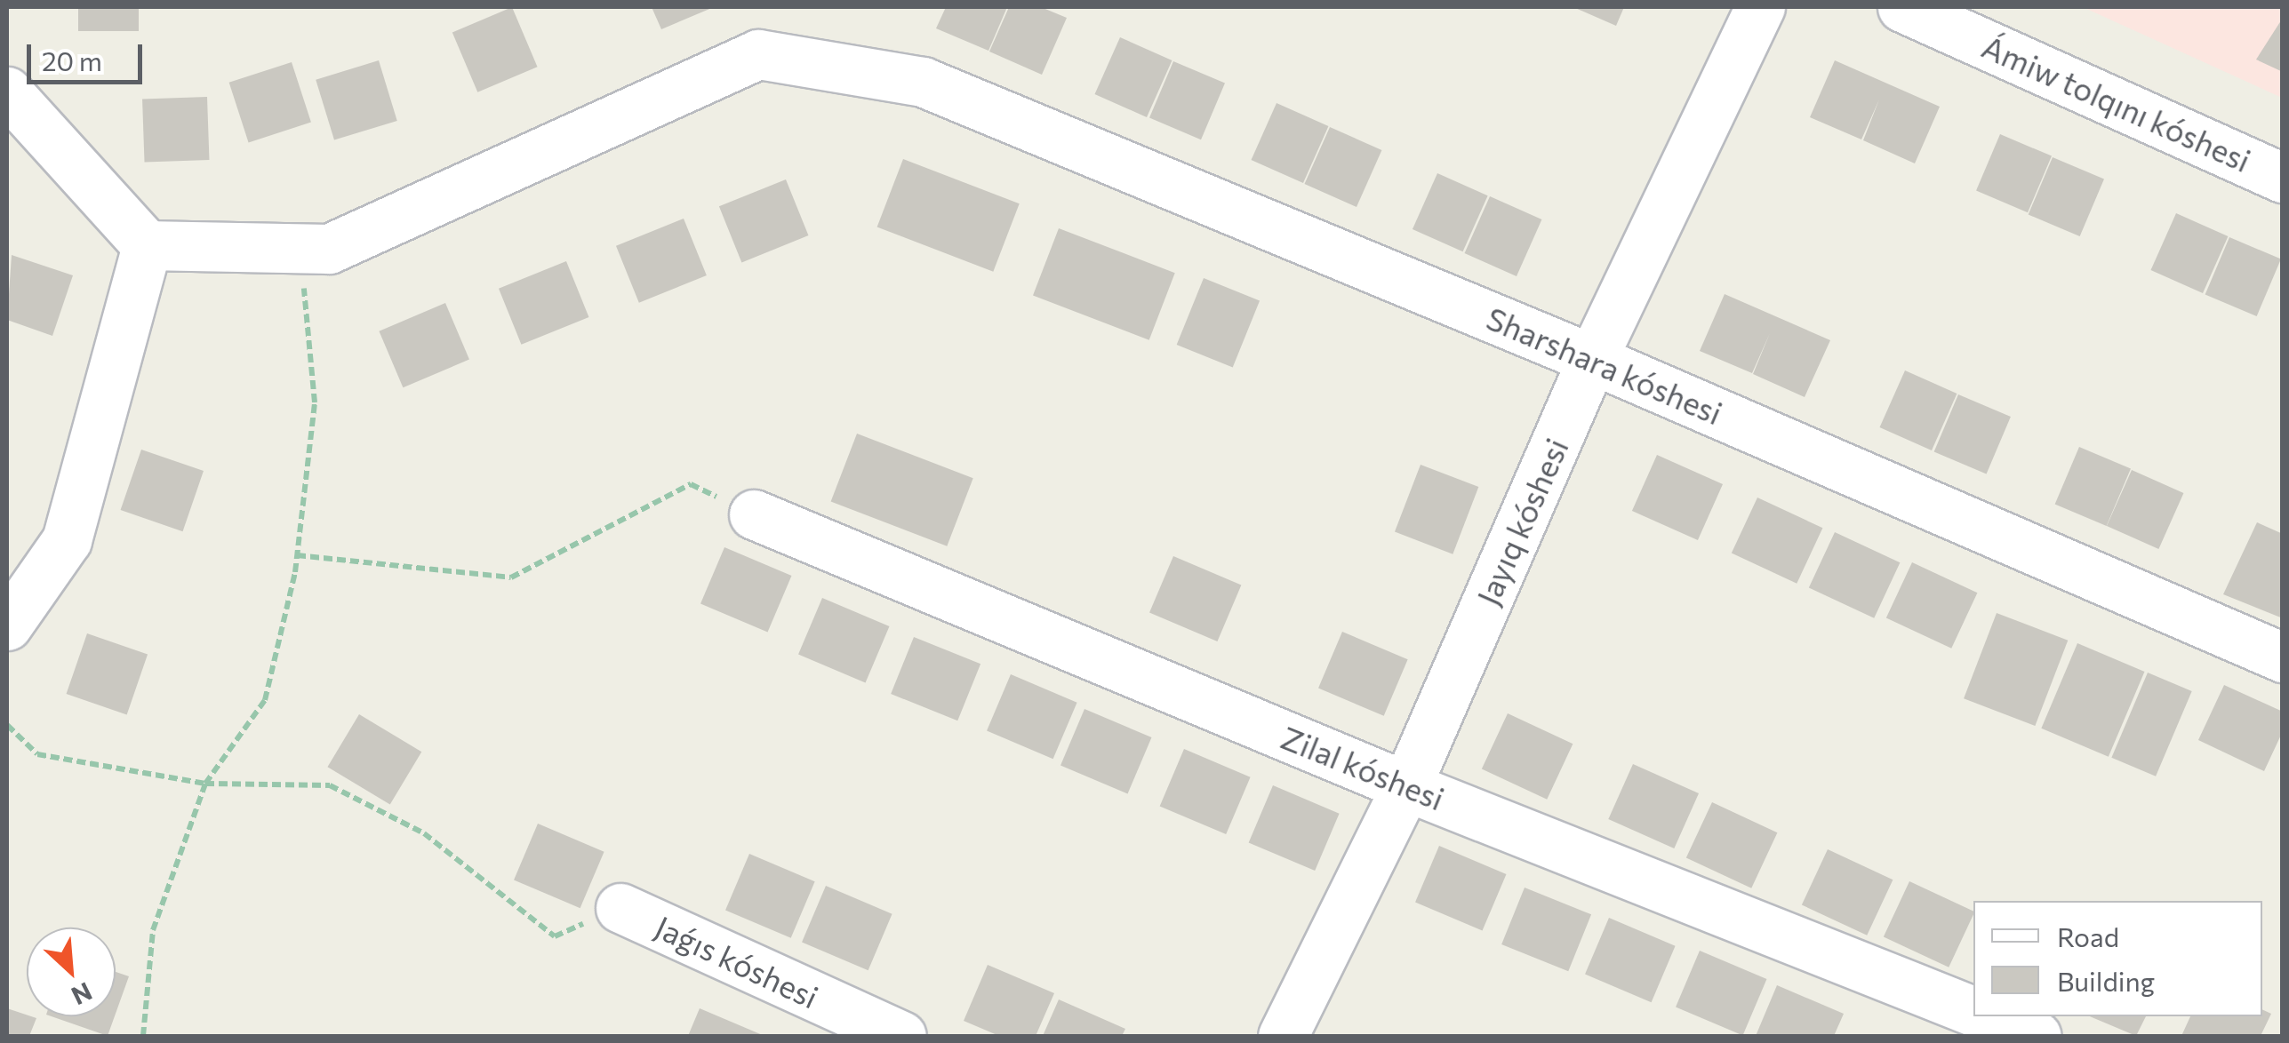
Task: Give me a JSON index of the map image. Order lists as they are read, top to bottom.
{
  "streets": {
    "street": [
      "Ámiw tolqını kóshesi",
      "Sharshara kóshesi",
      "Jayıq kóshesi",
      "Zilal kóshesi",
      "Jaǵıs kóshesi"
    ]
  },
  "crossings": [
    ["Sharshara kóshesi", "Jayıq kóshesi"],
    ["Jayıq kóshesi", "Zilal kóshesi"]
  ],
  "legend": ["Road", "Building"],
  "scale_bar": "20 m",
  "north": "bottom right"
}
